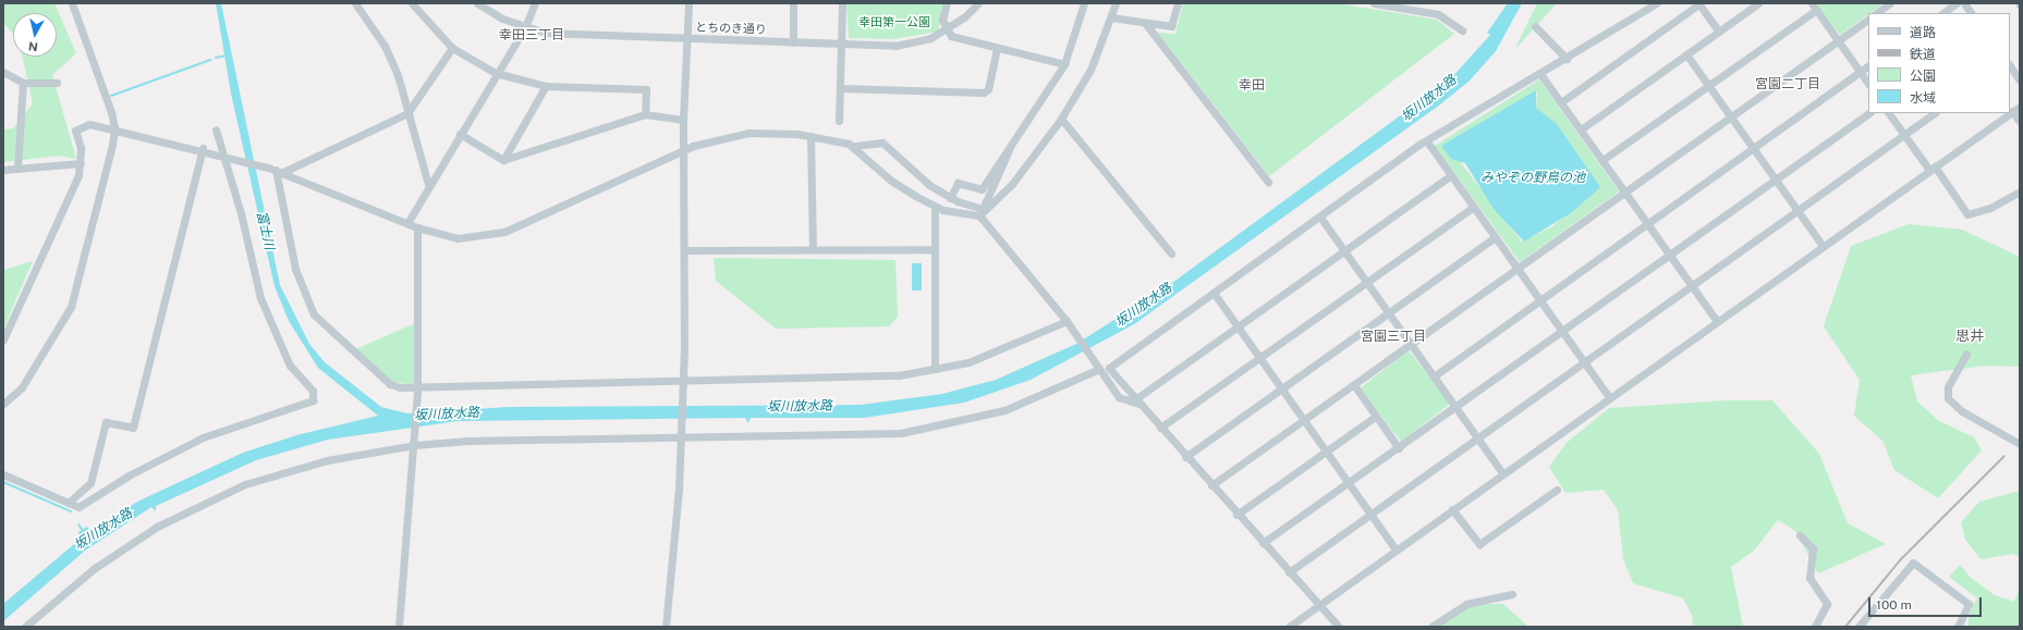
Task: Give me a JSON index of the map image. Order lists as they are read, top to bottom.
{
  "streets": {
    "street": ["とちのき通り"]
  },
  "districts": [
    "幸田三丁目",
    "宮園二丁目",
    "幸田",
    "思井",
    "宮園三丁目"
  ],
  "water": ["坂川放水路", "みやぞの野鳥の池", "富士川"],
  "parks": ["幸田第一公園"],
  "legend": [
    "道路",
    "鉄道",
    "公園",
    "水域"
  ],
  "scale_bar": "100 m",
  "north": "bottom"
}
